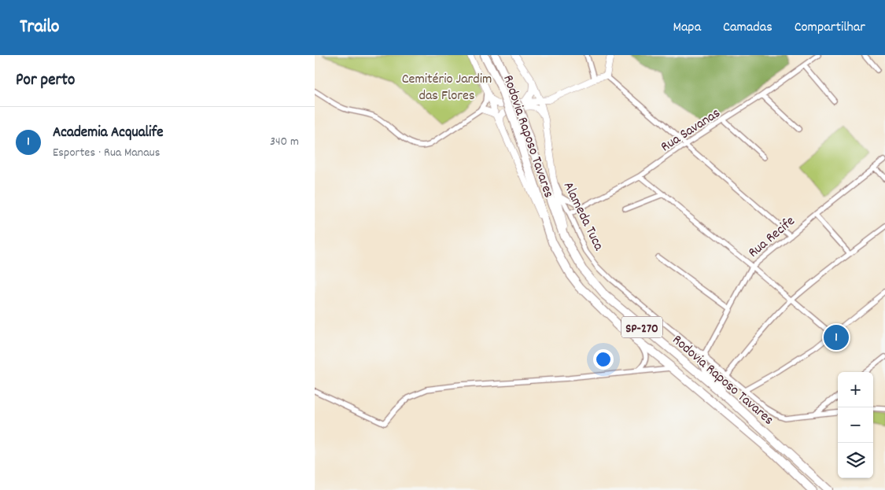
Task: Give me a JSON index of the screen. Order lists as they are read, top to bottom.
{
  "streets": {
    "highway": ["Rodovia Raposo Tavares", "SP-270"],
    "street": ["Rua Savanas", "Alameda Tuca", "Rua Recife"]
  },
  "crossings": [
    ["Rua Savanas", "Alameda Tuca"],
    ["Rodovia Raposo Tavares", "Alameda Tuca"],
    ["Alameda Tuca", "Rua Recife"]
  ],
  "parks": ["Cemitério Jardim das Flores"],
  "page": {
    "header": "Trailo",
    "nav": ["Mapa", "Camadas", "Compartilhar"],
    "heading": "Por perto",
    "list": [
      {
        "mark": "1",
        "name": "Academia Acqualife",
        "note": "Esportes · Rua Manaus",
        "value": "340 m"
      }
    ],
    "pins": "1",
    "map_buttons": ["+", "−"]
  }
}
